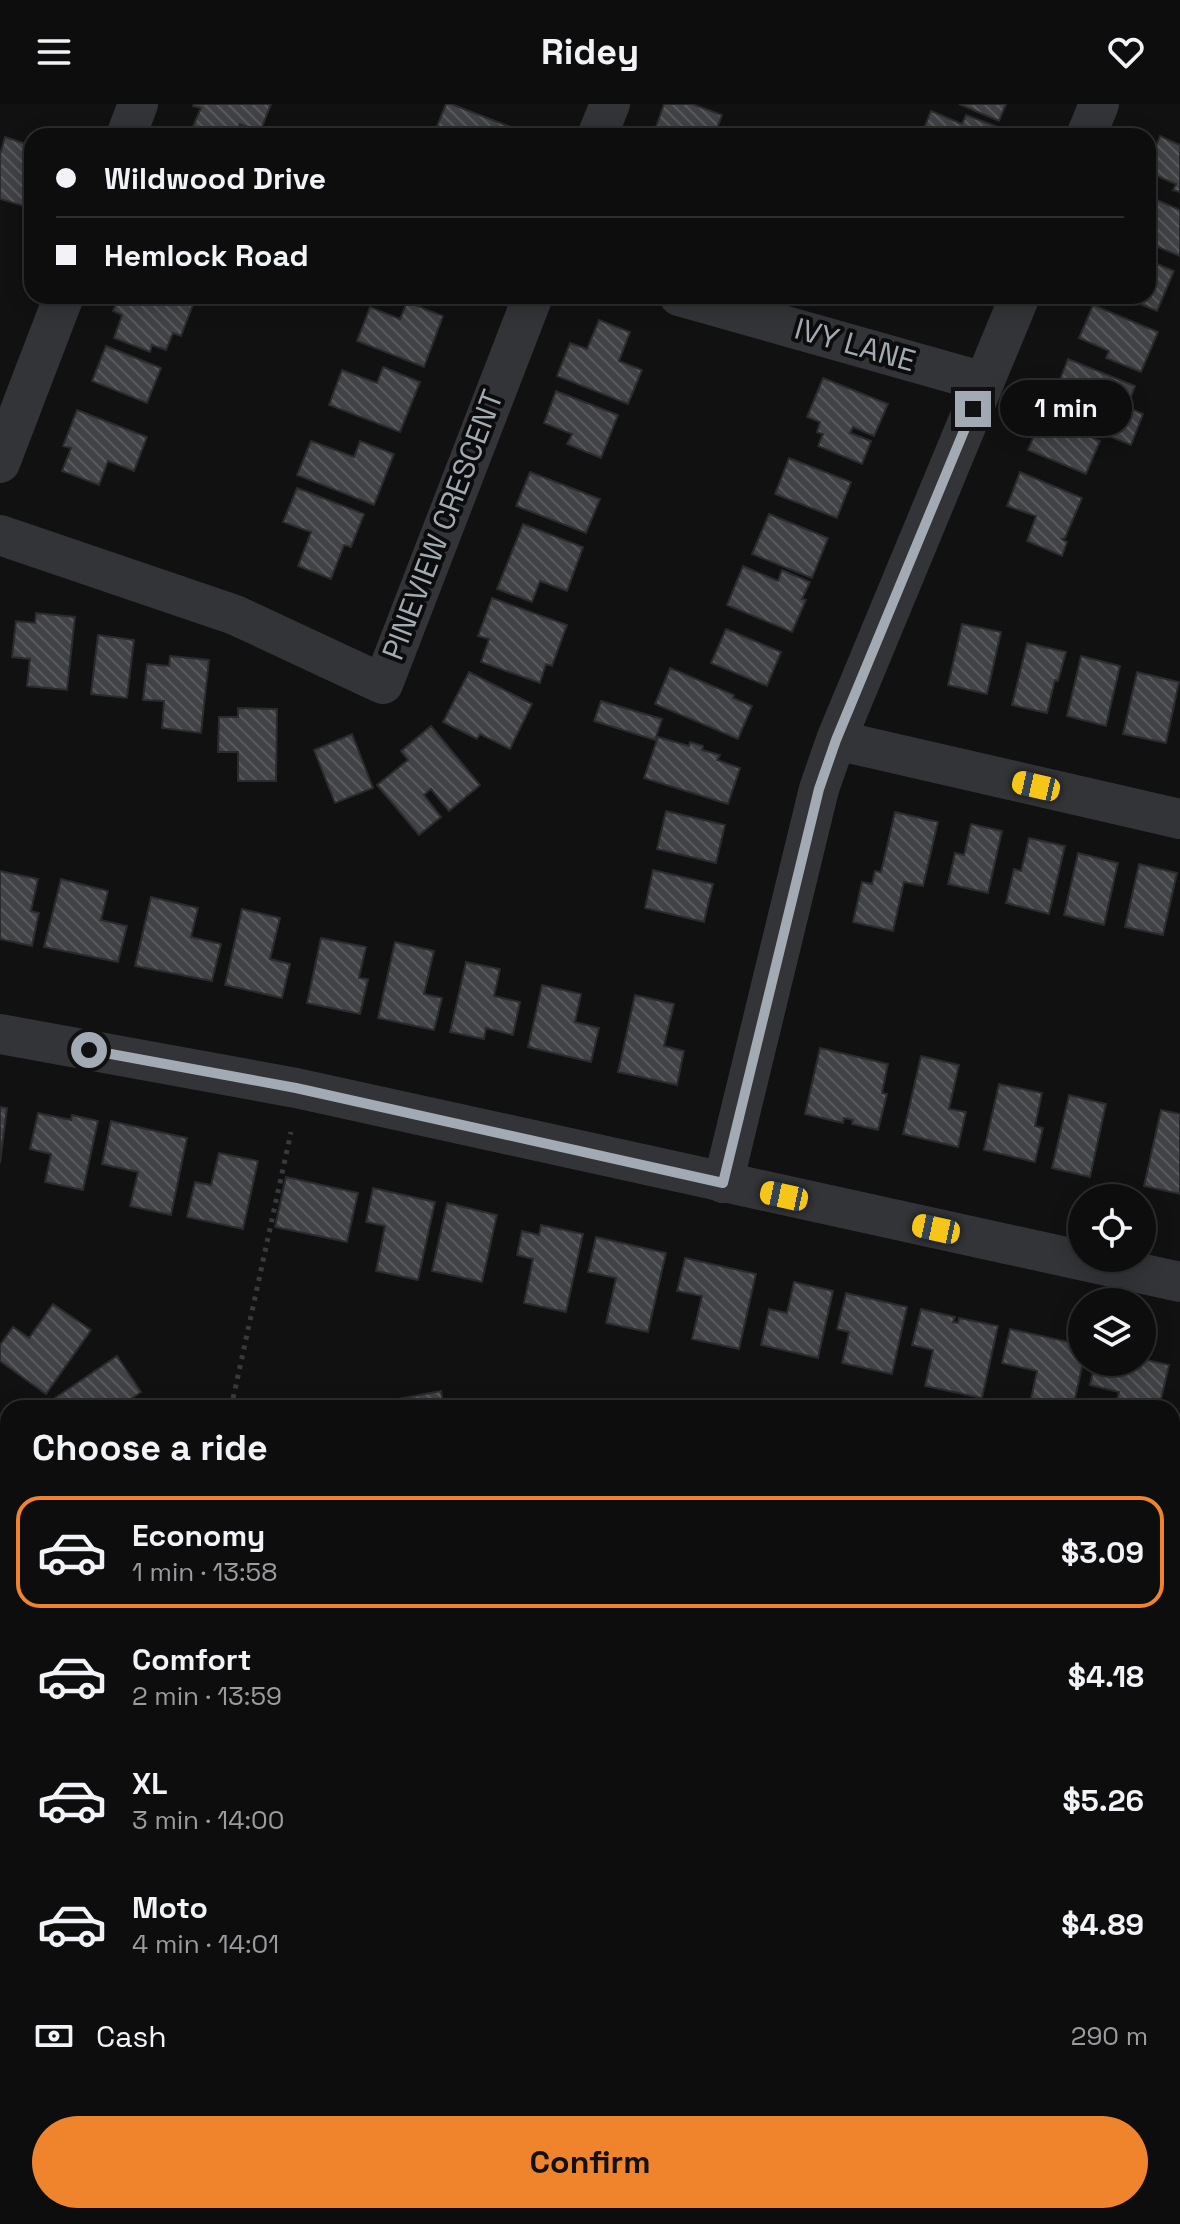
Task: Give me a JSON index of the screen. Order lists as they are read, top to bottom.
{
  "streets": {
    "street": ["IVY LANE", "PINEVIEW CRESCENT"]
  },
  "page": {
    "header": "Ridey",
    "banner": ["Wildwood Drive", "Hemlock Road"],
    "bubble": "1 min",
    "heading": "Choose a ride",
    "list": [
      {
        "name": "Economy",
        "note": "1 min · 13:58",
        "value": "$3.09"
      },
      {
        "name": "Comfort",
        "note": "2 min · 13:59",
        "value": "$4.18"
      },
      {
        "name": "XL",
        "note": "3 min · 14:00",
        "value": "$5.26"
      },
      {
        "name": "Moto",
        "note": "4 min · 14:01",
        "value": "$4.89"
      }
    ],
    "pay": ["Cash", "290 m"],
    "buttons": "Confirm"
  }
}
